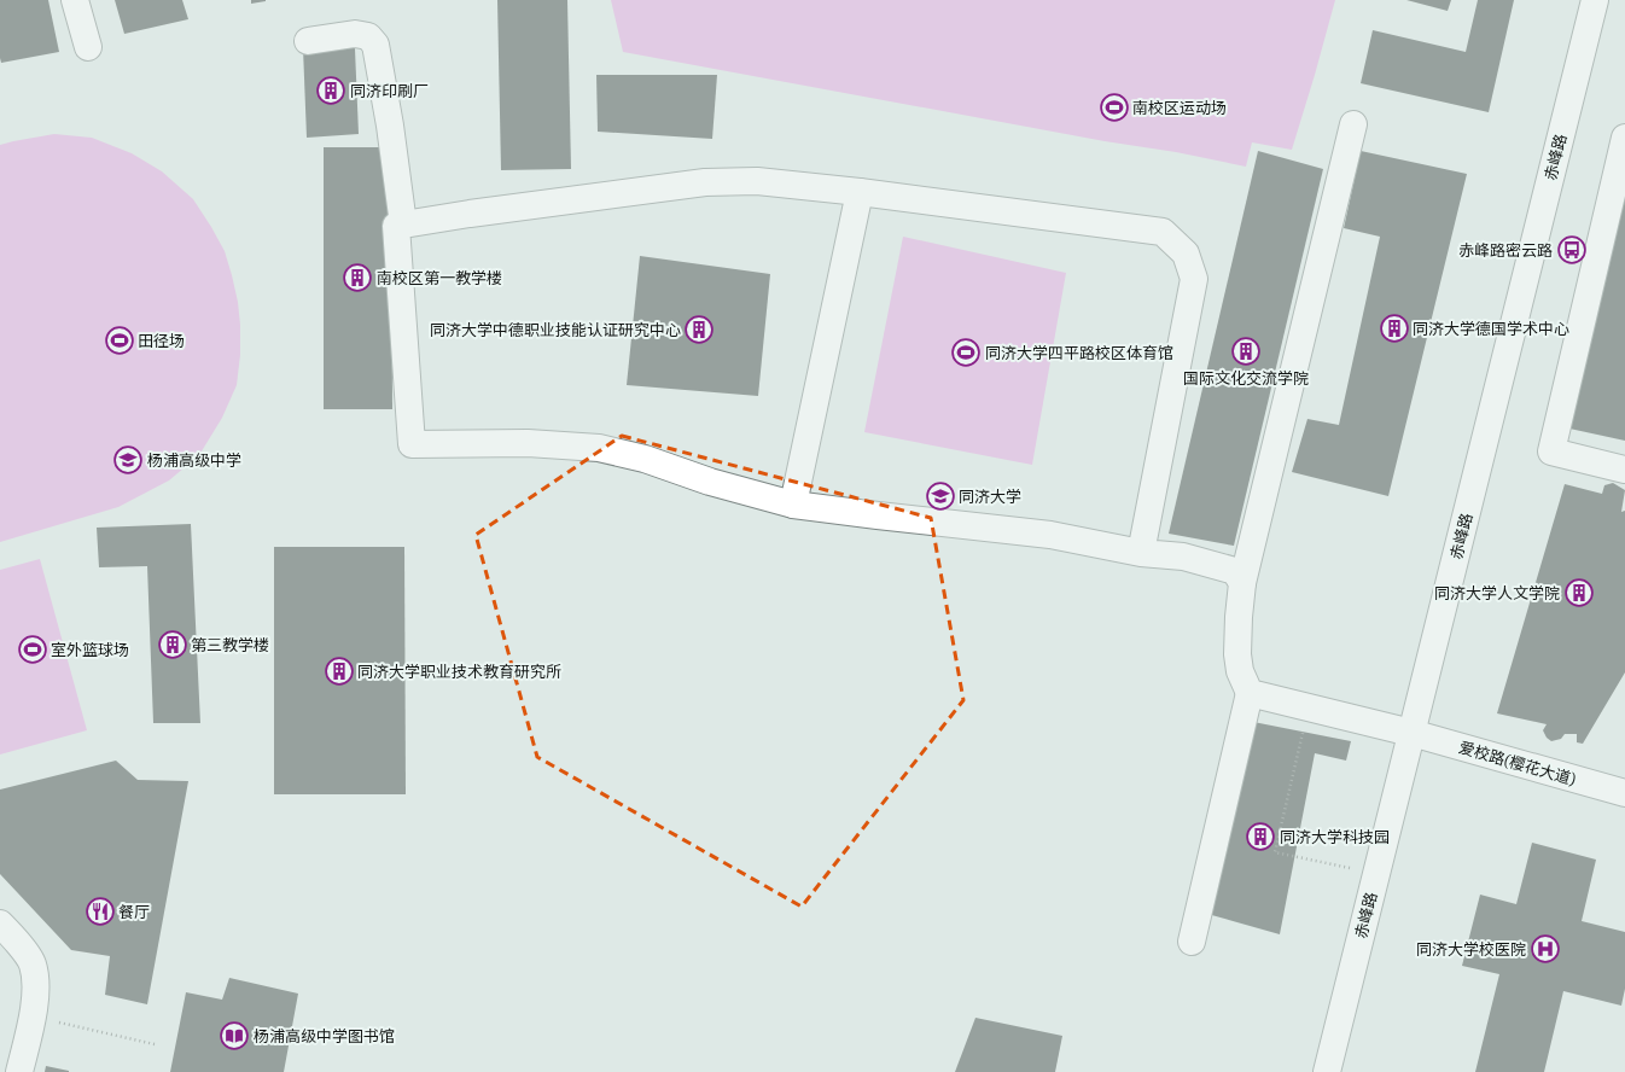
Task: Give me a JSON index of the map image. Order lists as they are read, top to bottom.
{
  "streets": {
    "street": ["赤峰路", "爱校路(樱花大道)"]
  },
  "crossings": [
    ["赤峰路", "爱校路(樱花大道)"]
  ],
  "places": {
    "building": [
      "同济印刷厂",
      "南校区第一教学楼",
      "同济大学德国学术中心",
      "同济大学中德职业技能认证研究中心",
      "国际文化交流学院",
      "同济大学人文学院",
      "第三教学楼",
      "同济大学职业技术教育研究所",
      "同济大学科技园"
    ],
    "sports": [
      "南校区运动场",
      "田径场",
      "同济大学四平路校区体育馆",
      "室外篮球场"
    ],
    "bus stop": ["赤峰路密云路"],
    "school or university": ["杨浦高级中学", "同济大学"],
    "restaurant": ["餐厅"],
    "hospital": ["同济大学校医院"],
    "library": ["杨浦高级中学图书馆"]
  }
}
